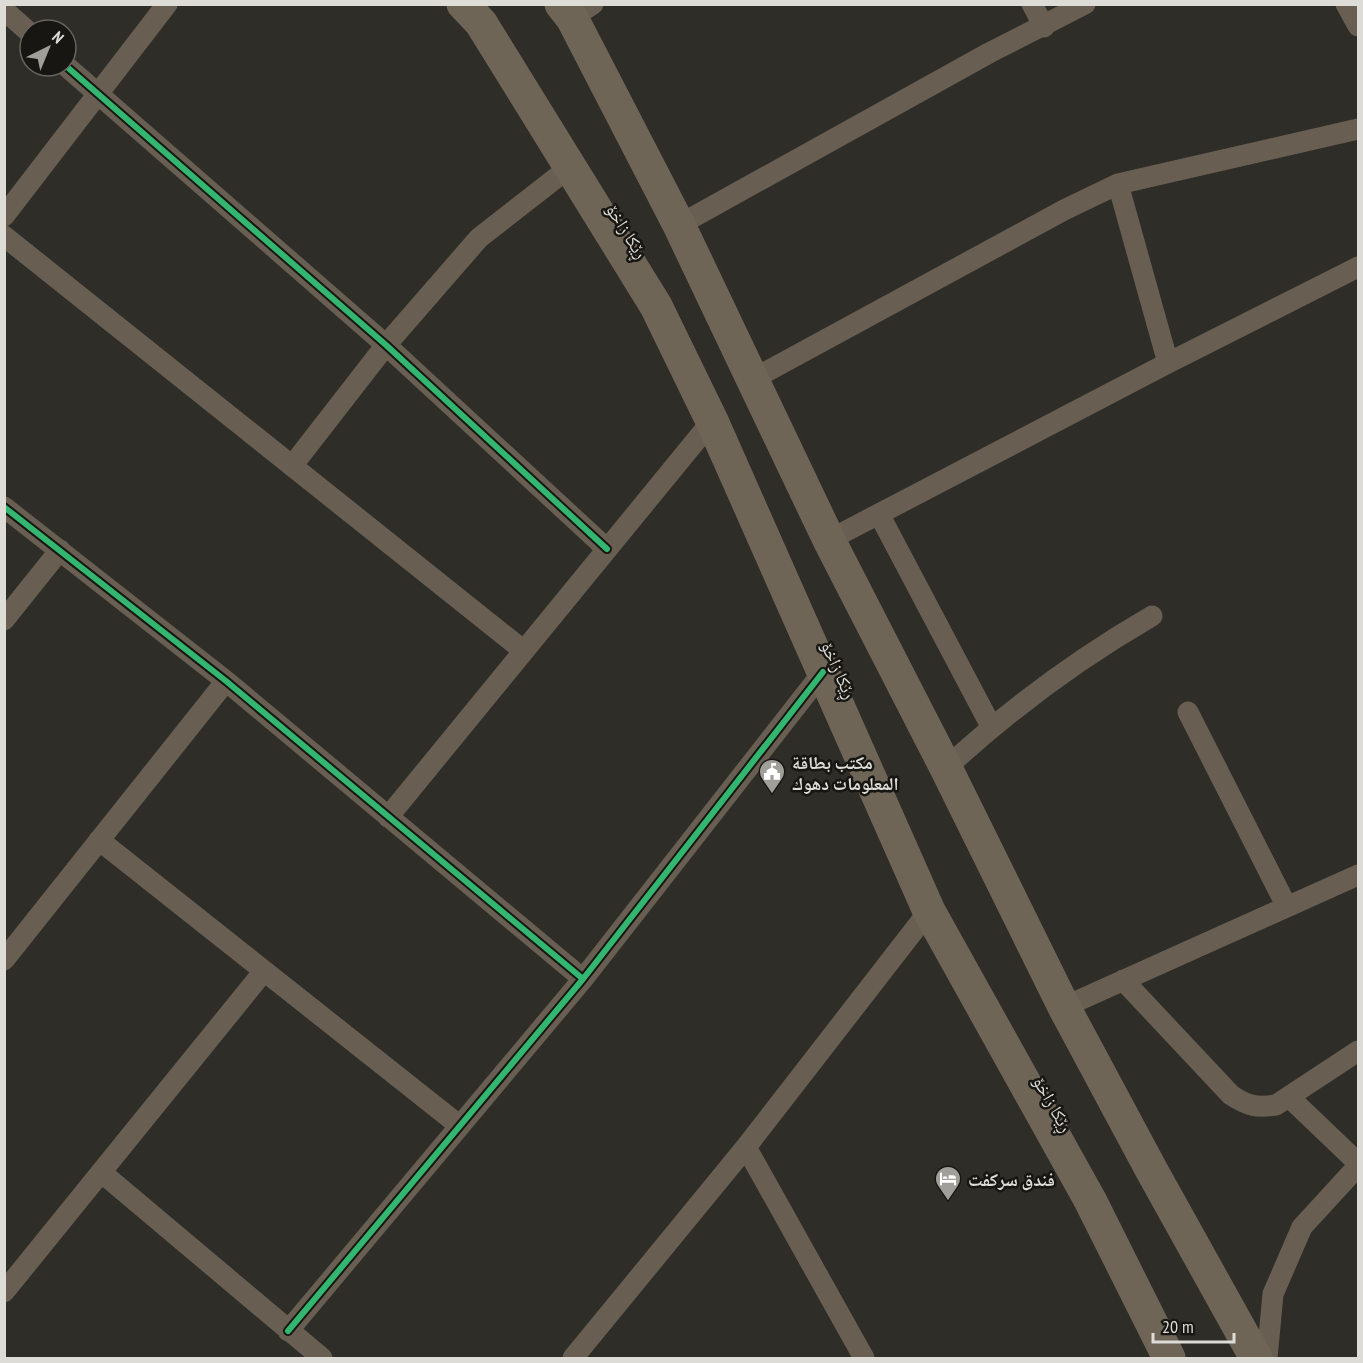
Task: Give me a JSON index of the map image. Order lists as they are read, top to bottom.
{
  "streets": {
    "highway": ["ڕێکا زاخۆ"]
  },
  "places": {
    "public building": ["مكتب بطاقة المعلومات دهوك"],
    "hotel": ["فندق سركفت"]
  },
  "scale_bar": "20 m",
  "north": "top right"
}
